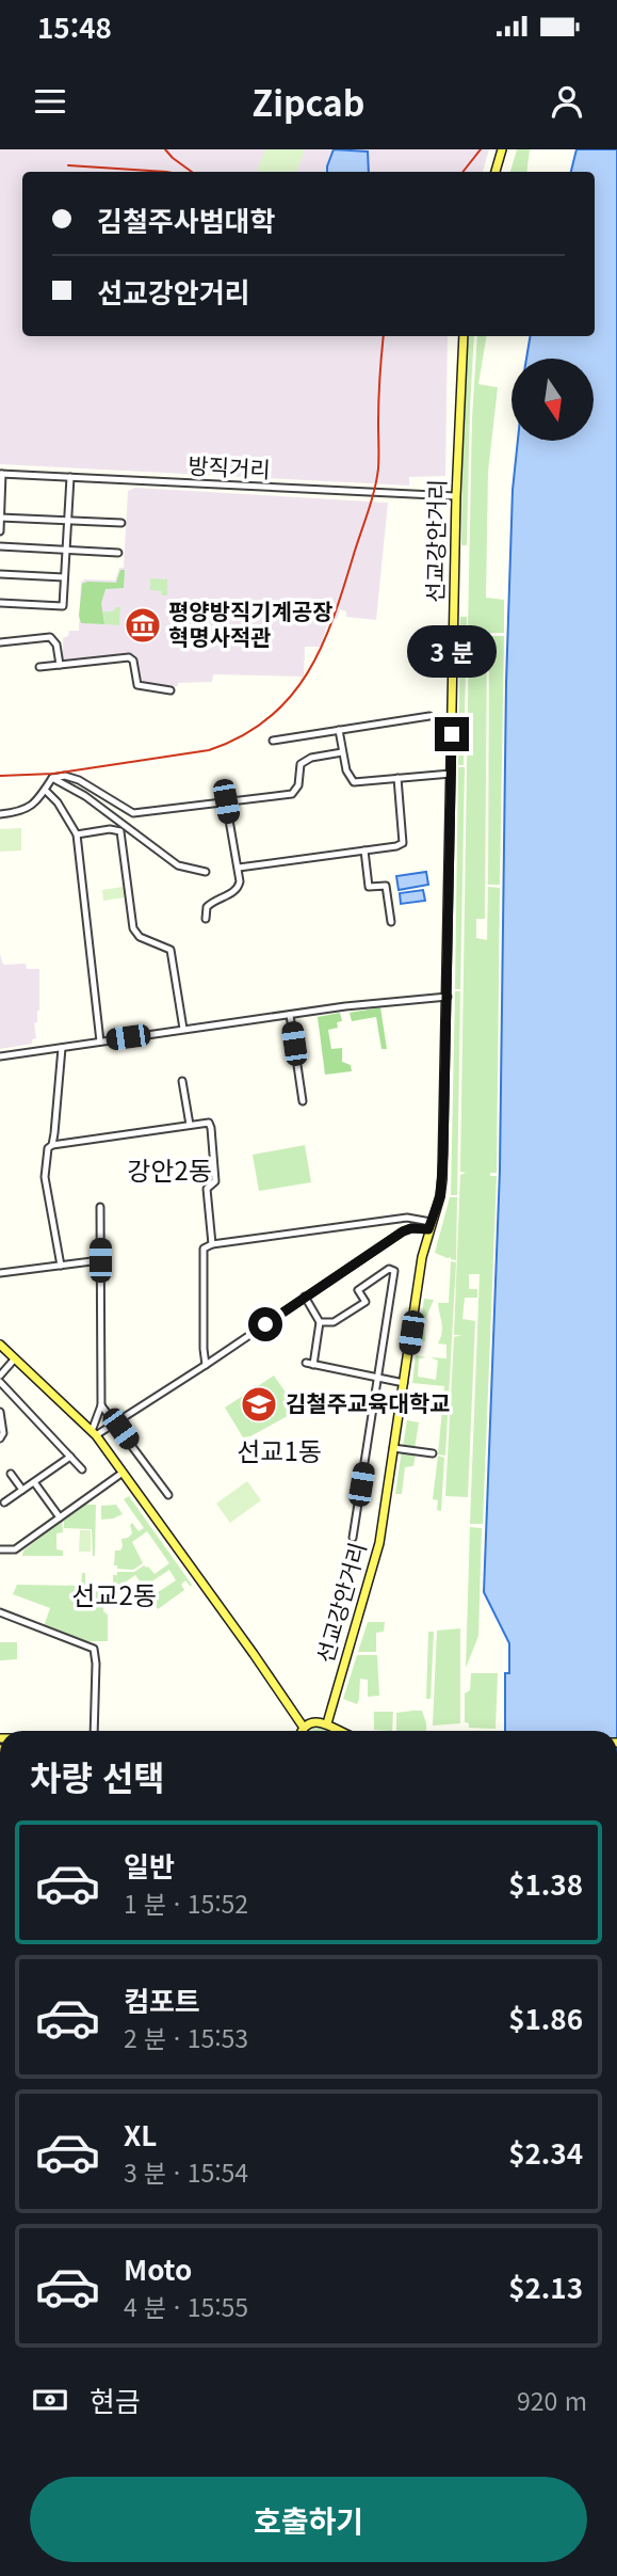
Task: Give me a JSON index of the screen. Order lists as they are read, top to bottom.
{
  "streets": {
    "main road": ["선교강안거리"],
    "street": ["방직거리"]
  },
  "crossings": [
    ["방직거리", "선교강안거리"]
  ],
  "districts": ["강안2동", "선교1동", "선교2동"],
  "places": {
    "museum": ["평양방직기계공장 혁명사적관"],
    "school or university": ["김철주교육대학교"]
  },
  "north": "bottom",
  "page": {
    "status": "15:48",
    "header": "Zipcab",
    "banner": ["김철주사범대학", "선교강안거리"],
    "bubble": "3 분",
    "heading": "차량 선택",
    "list": [
      {
        "name": "일반",
        "note": "1 분 · 15:52",
        "value": "$1.38"
      },
      {
        "name": "컴포트",
        "note": "2 분 · 15:53",
        "value": "$1.86"
      },
      {
        "name": "XL",
        "note": "3 분 · 15:54",
        "value": "$2.34"
      },
      {
        "name": "Moto",
        "note": "4 분 · 15:55",
        "value": "$2.13"
      }
    ],
    "pay": ["현금", "920 m"],
    "buttons": "호출하기"
  }
}
